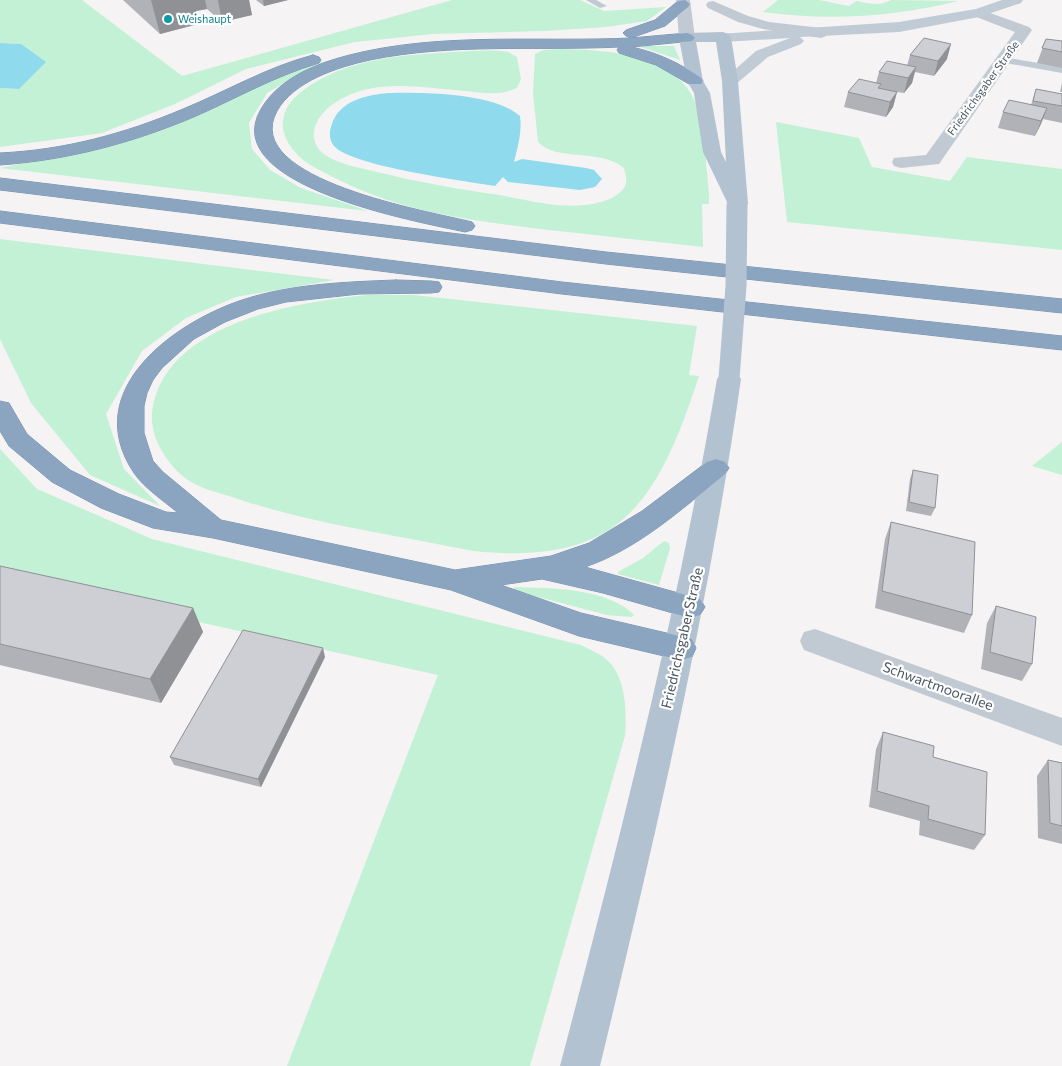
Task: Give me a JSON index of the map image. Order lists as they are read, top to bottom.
{
  "streets": {
    "main road": ["Friedrichsgaber Straße"],
    "street": ["Schwartmoorallee"]
  },
  "places": ["Weishaupt"]
}
